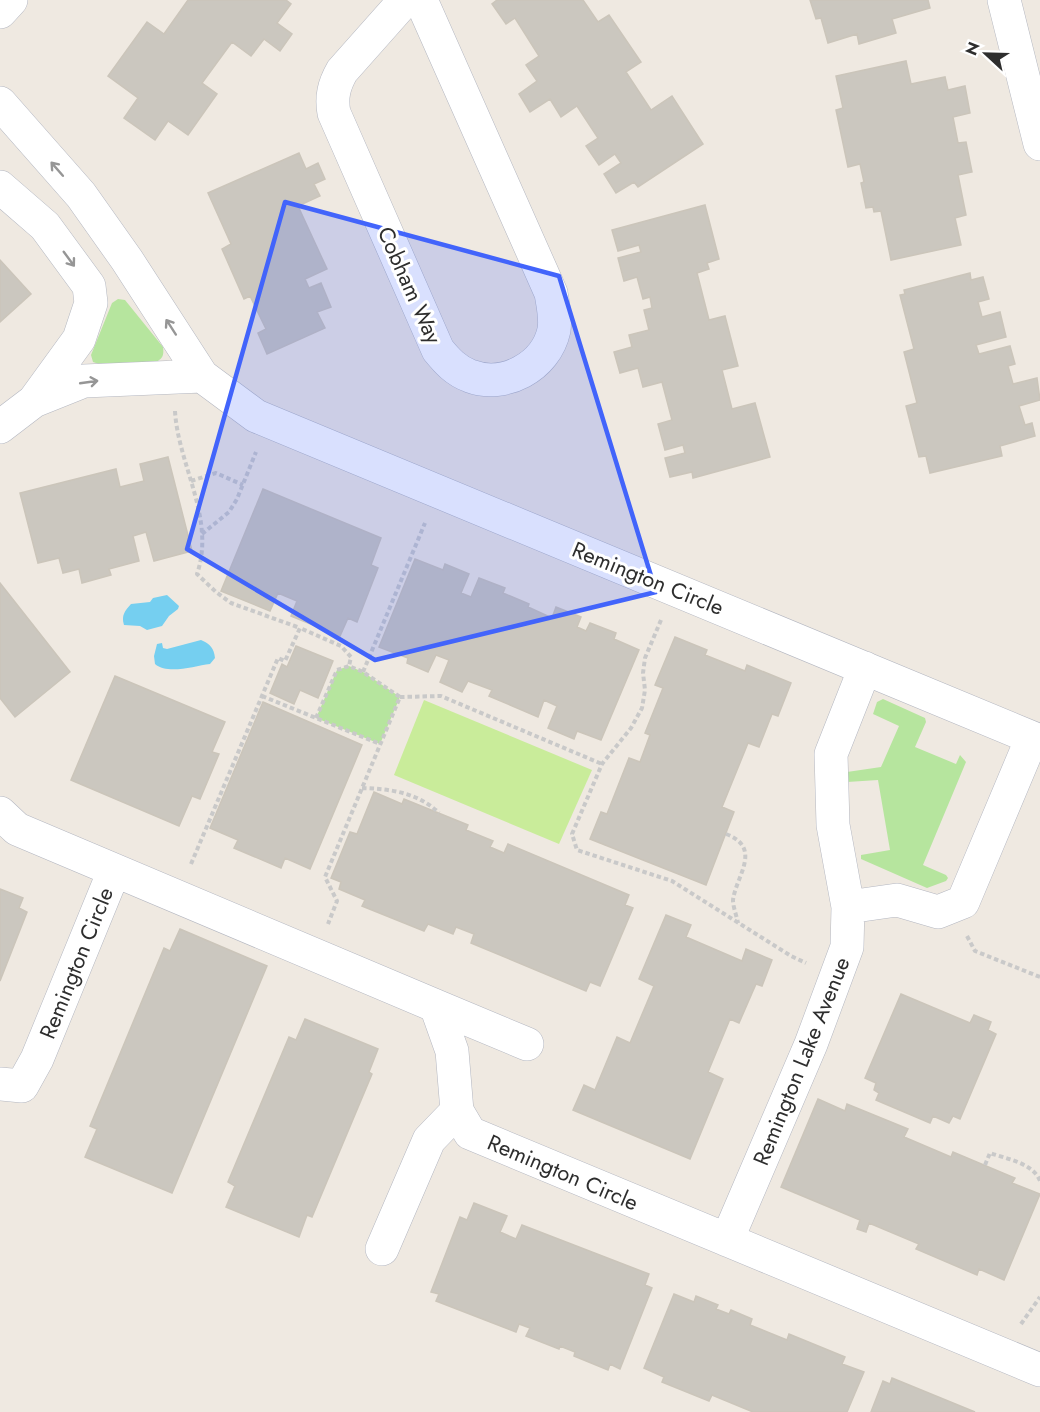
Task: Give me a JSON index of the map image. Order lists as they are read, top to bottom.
{
  "streets": {
    "street": ["Cobham Way", "Remington Circle", "Remington Lake Avenue"]
  },
  "crossings": [
    ["Remington Circle", "Remington Lake Avenue"]
  ],
  "north": "left"
}
